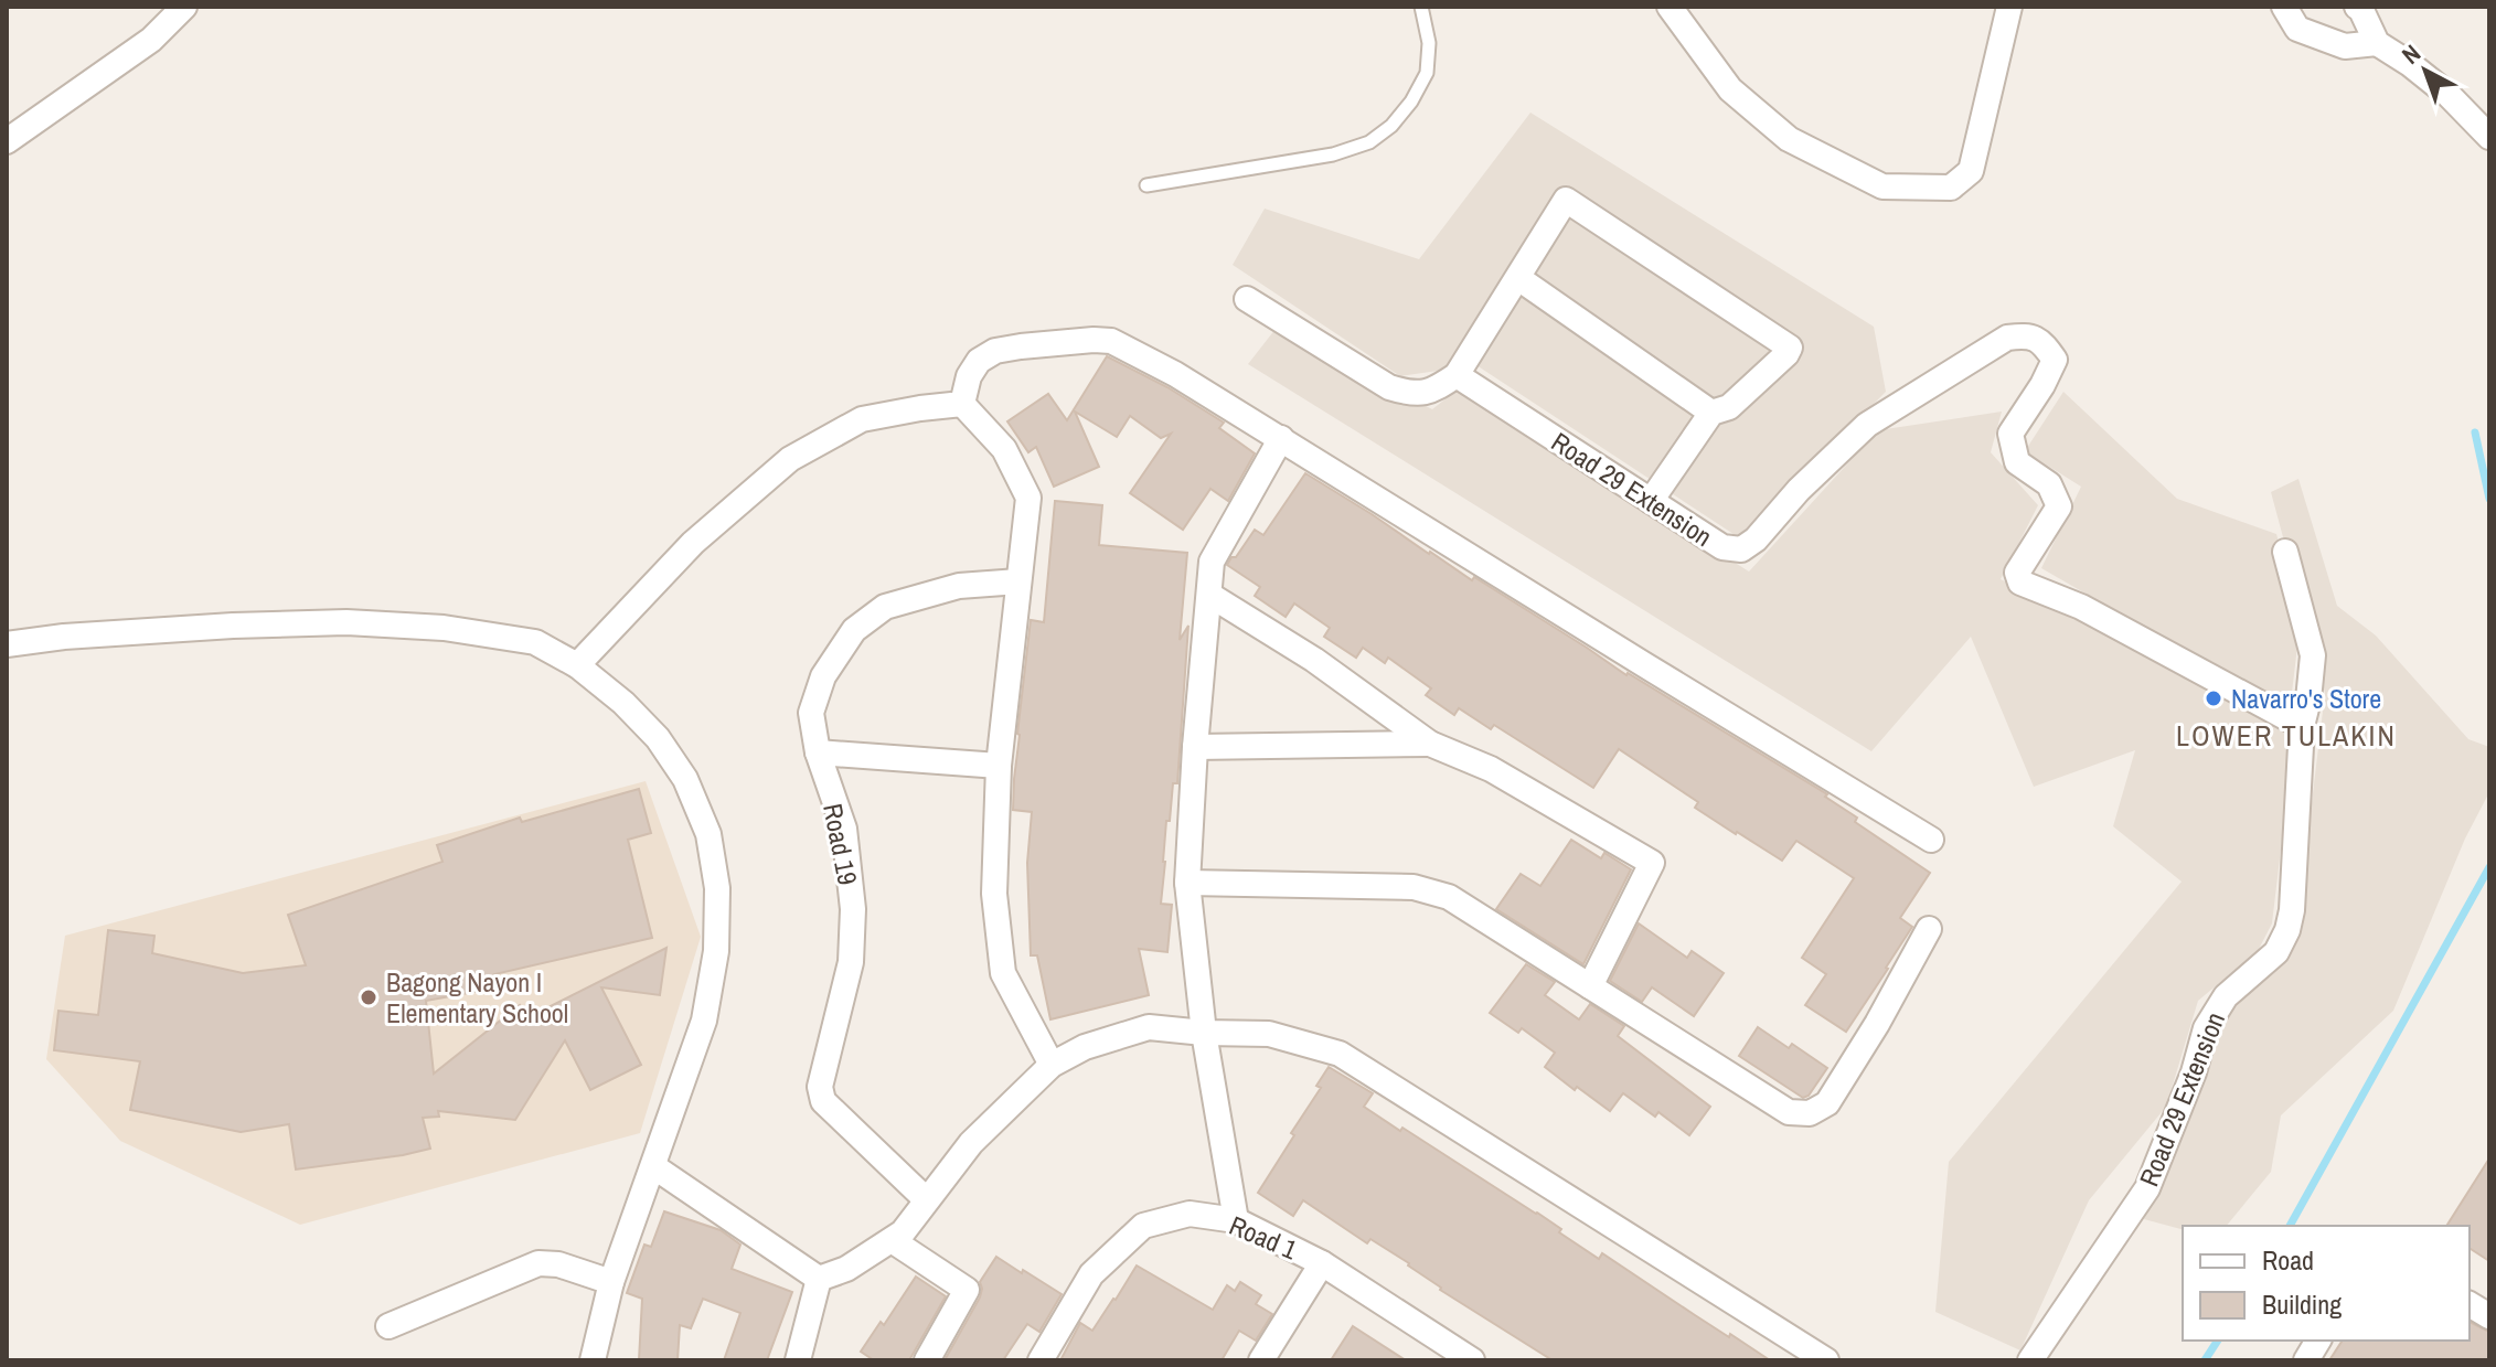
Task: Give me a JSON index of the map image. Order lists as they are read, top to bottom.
{
  "streets": {
    "street": ["Road 29 Extension", "Road 19", "Road 1"]
  },
  "districts": ["LOWER TULAKIN"],
  "places": ["Navarro's Store", "Bagong Nayon I Elementary School"],
  "legend": ["Road", "Building"],
  "north": "top left"
}
